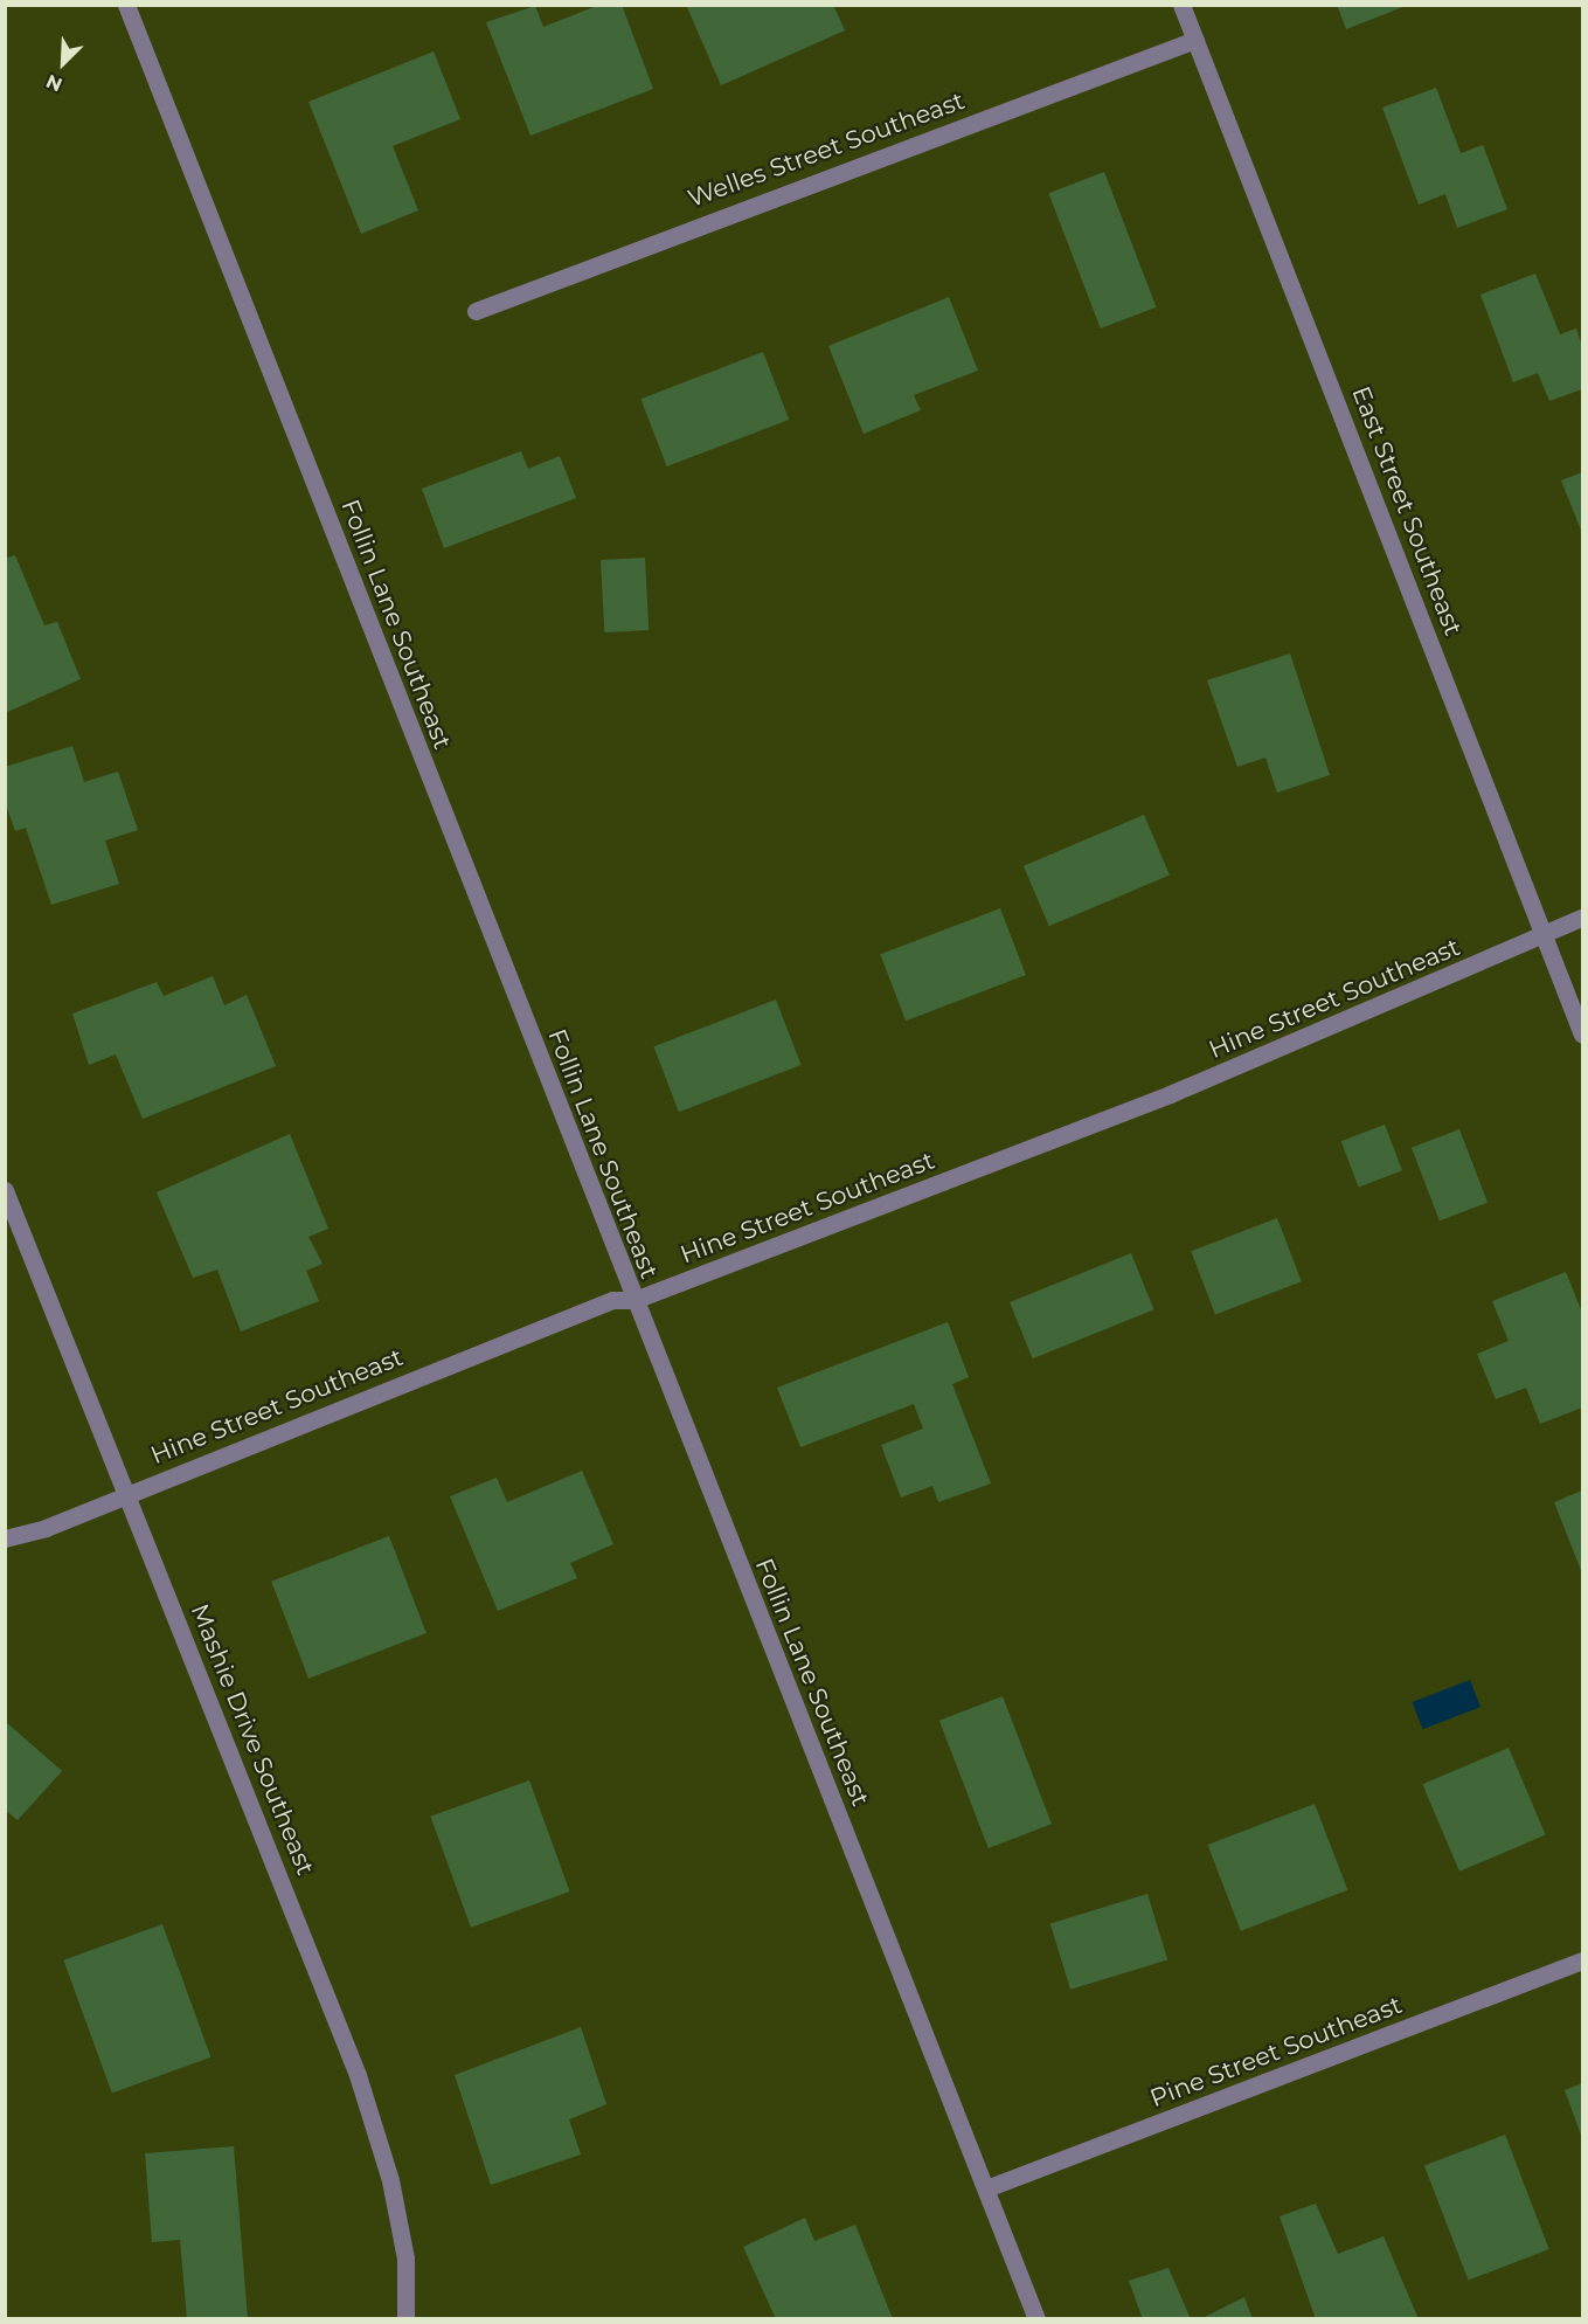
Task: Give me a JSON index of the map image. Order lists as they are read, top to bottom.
{
  "streets": {
    "street": [
      "Welles Street Southeast",
      "East Street Southeast",
      "Follin Lane Southeast",
      "Hine Street Southeast",
      "Mashie Drive Southeast",
      "Pine Street Southeast"
    ]
  },
  "crossings": [
    ["Welles Street Southeast", "East Street Southeast"],
    ["East Street Southeast", "Hine Street Southeast"],
    ["Follin Lane Southeast", "Hine Street Southeast"],
    ["Follin Lane Southeast", "Pine Street Southeast"],
    ["Hine Street Southeast", "Mashie Drive Southeast"]
  ],
  "north": "bottom left"
}
